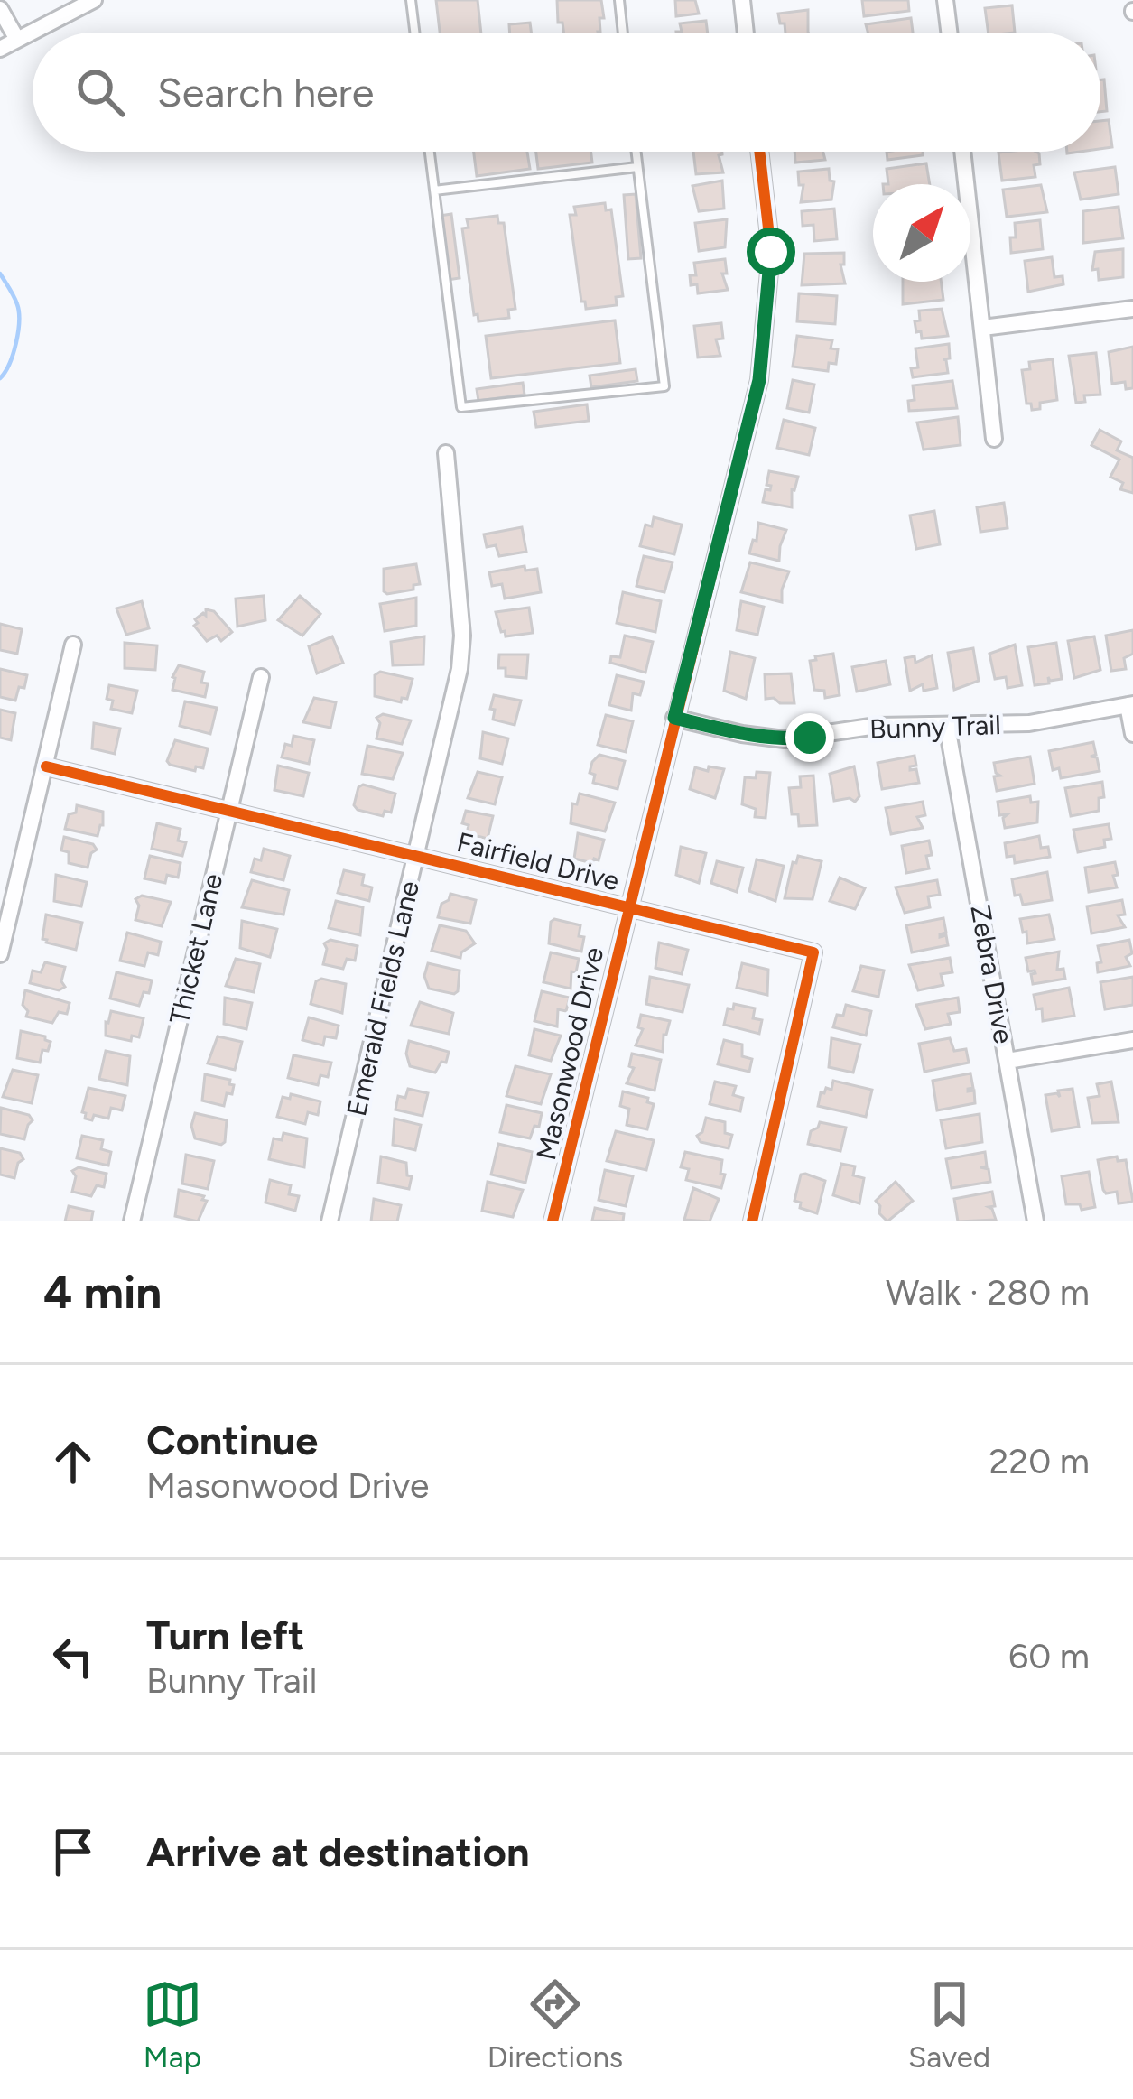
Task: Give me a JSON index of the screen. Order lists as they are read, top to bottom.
{
  "streets": {
    "street": [
      "Bunny Trail",
      "Fairfield Drive",
      "Thicket Lane",
      "Zebra Drive",
      "Emerald Fields Lane",
      "Masonwood Drive"
    ]
  },
  "crossings": [
    ["Bunny Trail", "Zebra Drive"],
    ["Bunny Trail", "Masonwood Drive"],
    ["Fairfield Drive", "Thicket Lane"],
    ["Fairfield Drive", "Emerald Fields Lane"],
    ["Fairfield Drive", "Masonwood Drive"]
  ],
  "north": "top right",
  "page": {
    "search": "Search here",
    "heading": ["4 min", "Walk · 280 m"],
    "list": [
      ["Continue", "Masonwood Drive", "220 m"],
      ["Turn left", "Bunny Trail", "60 m"],
      "Arrive at destination"
    ],
    "nav": ["Map", "Directions", "Saved"]
  }
}
